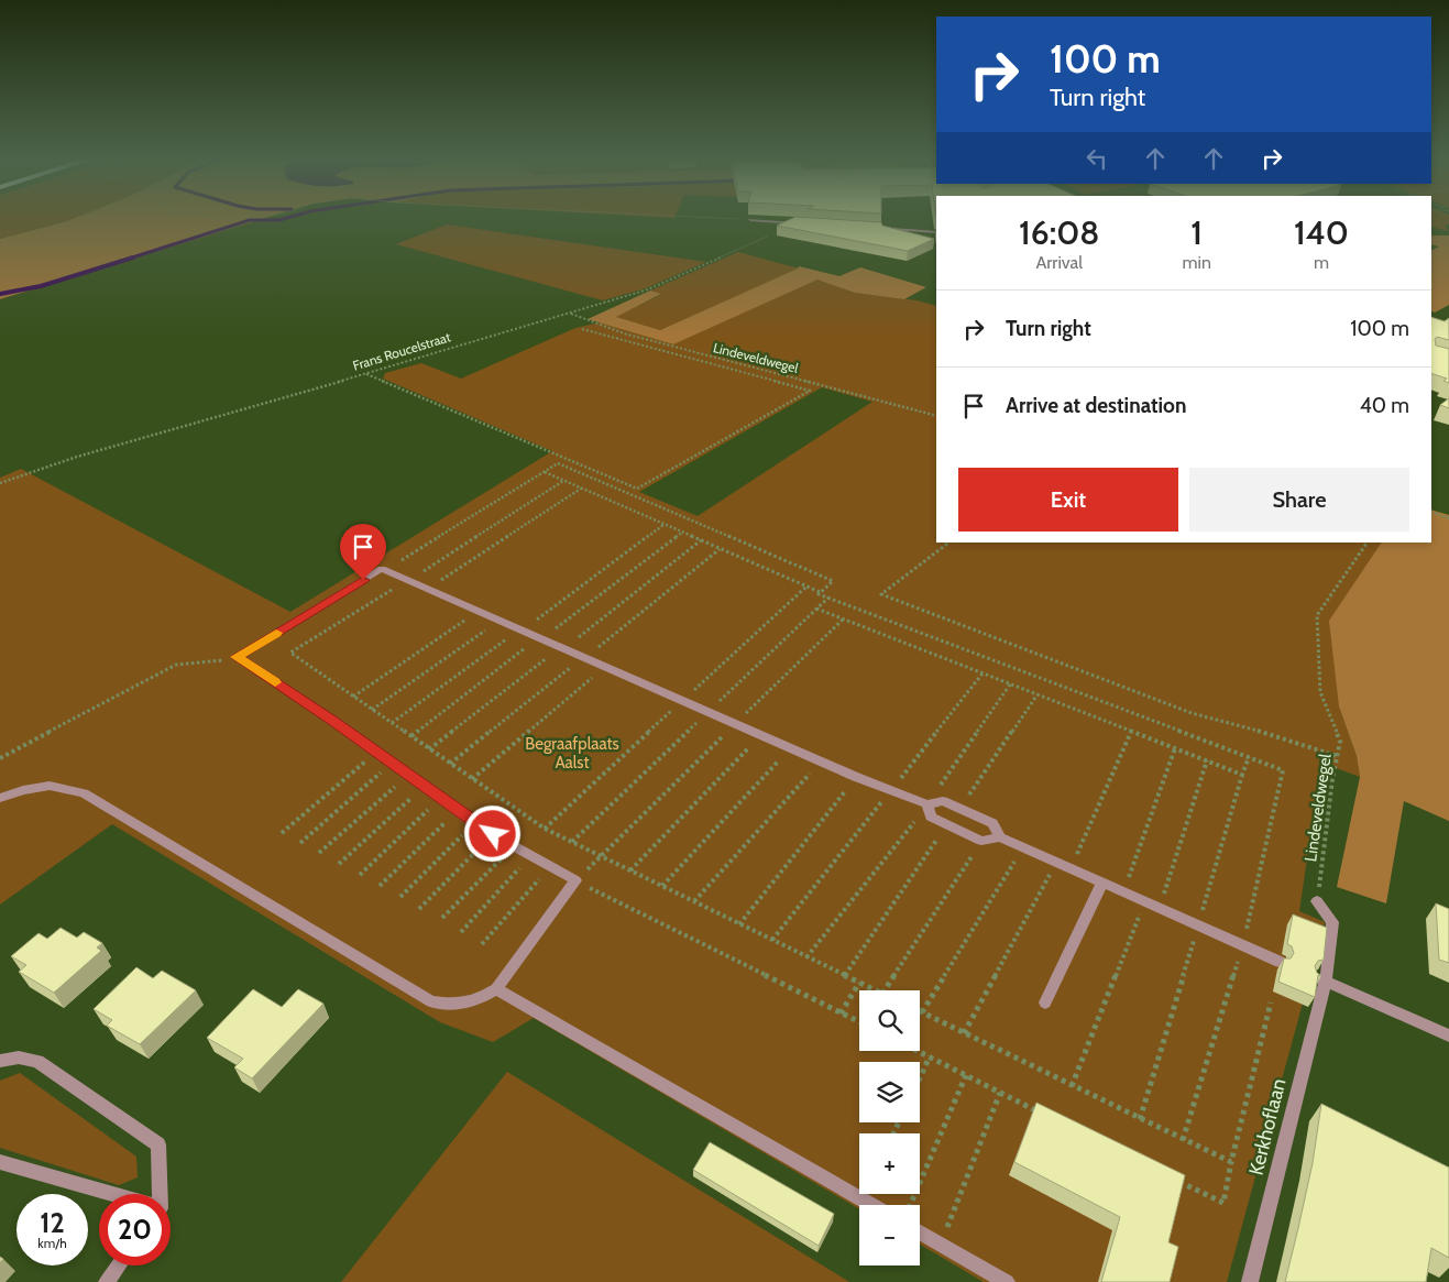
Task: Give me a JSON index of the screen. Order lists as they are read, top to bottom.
{
  "streets": {
    "street": ["Kerkhoflaan"],
    "path": ["Frans Roucelstraat", "Lindeveldwegel"]
  },
  "crossings": [
    ["Frans Roucelstraat", "Lindeveldwegel"],
    ["Lindeveldwegel", "Kerkhoflaan"]
  ],
  "parks": ["Begraafplaats Aalst"],
  "page": {
    "turn": ["100 m", "Turn right"],
    "eta": [
      "16:08",
      "Arrival",
      "1",
      "min",
      "140",
      "m"
    ],
    "list": [
      {
        "name": "Turn right",
        "value": "100 m"
      },
      {
        "name": "Arrive at destination",
        "value": "40 m"
      }
    ],
    "buttons": ["Exit", "Share"],
    "map_buttons": ["+", "−"],
    "speed": "12 km/h",
    "limit": "20"
  }
}
